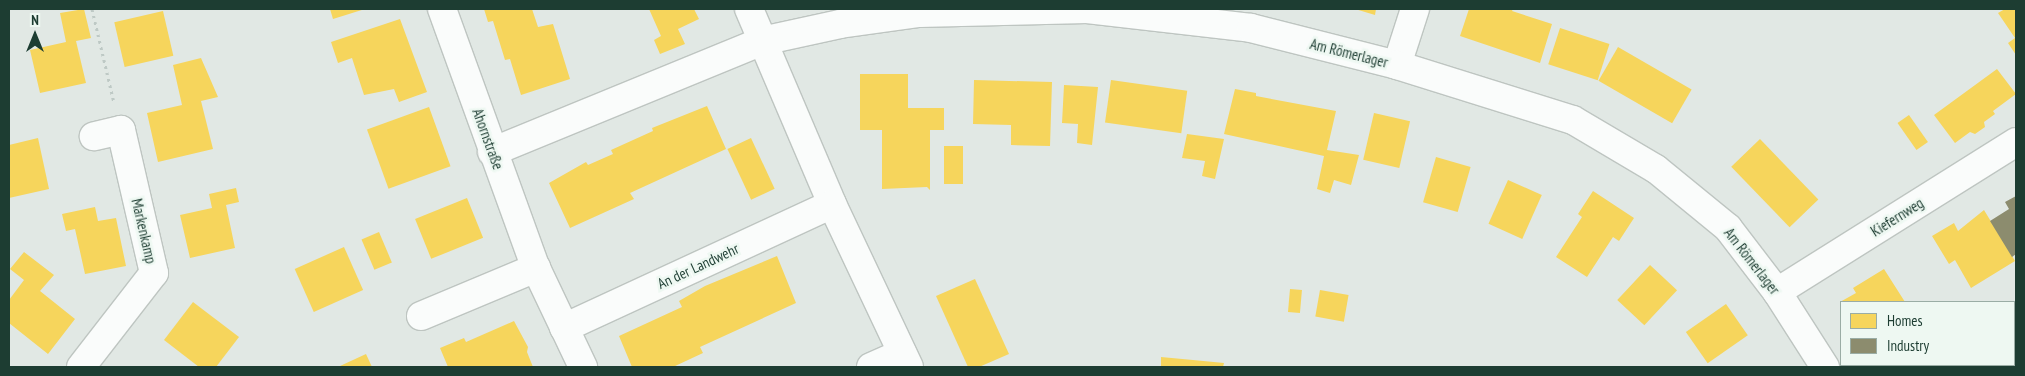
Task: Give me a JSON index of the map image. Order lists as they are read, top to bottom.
{
  "streets": {
    "street": [
      "Am Römerlager",
      "Ahornstraße",
      "Kiefernweg",
      "Markenkamp",
      "An der Landwehr"
    ]
  },
  "crossings": [
    ["Am Römerlager", "Kiefernweg"],
    ["Ahornstraße", "An der Landwehr"]
  ],
  "legend": ["Homes", "Industry"],
  "north": "top"
}
